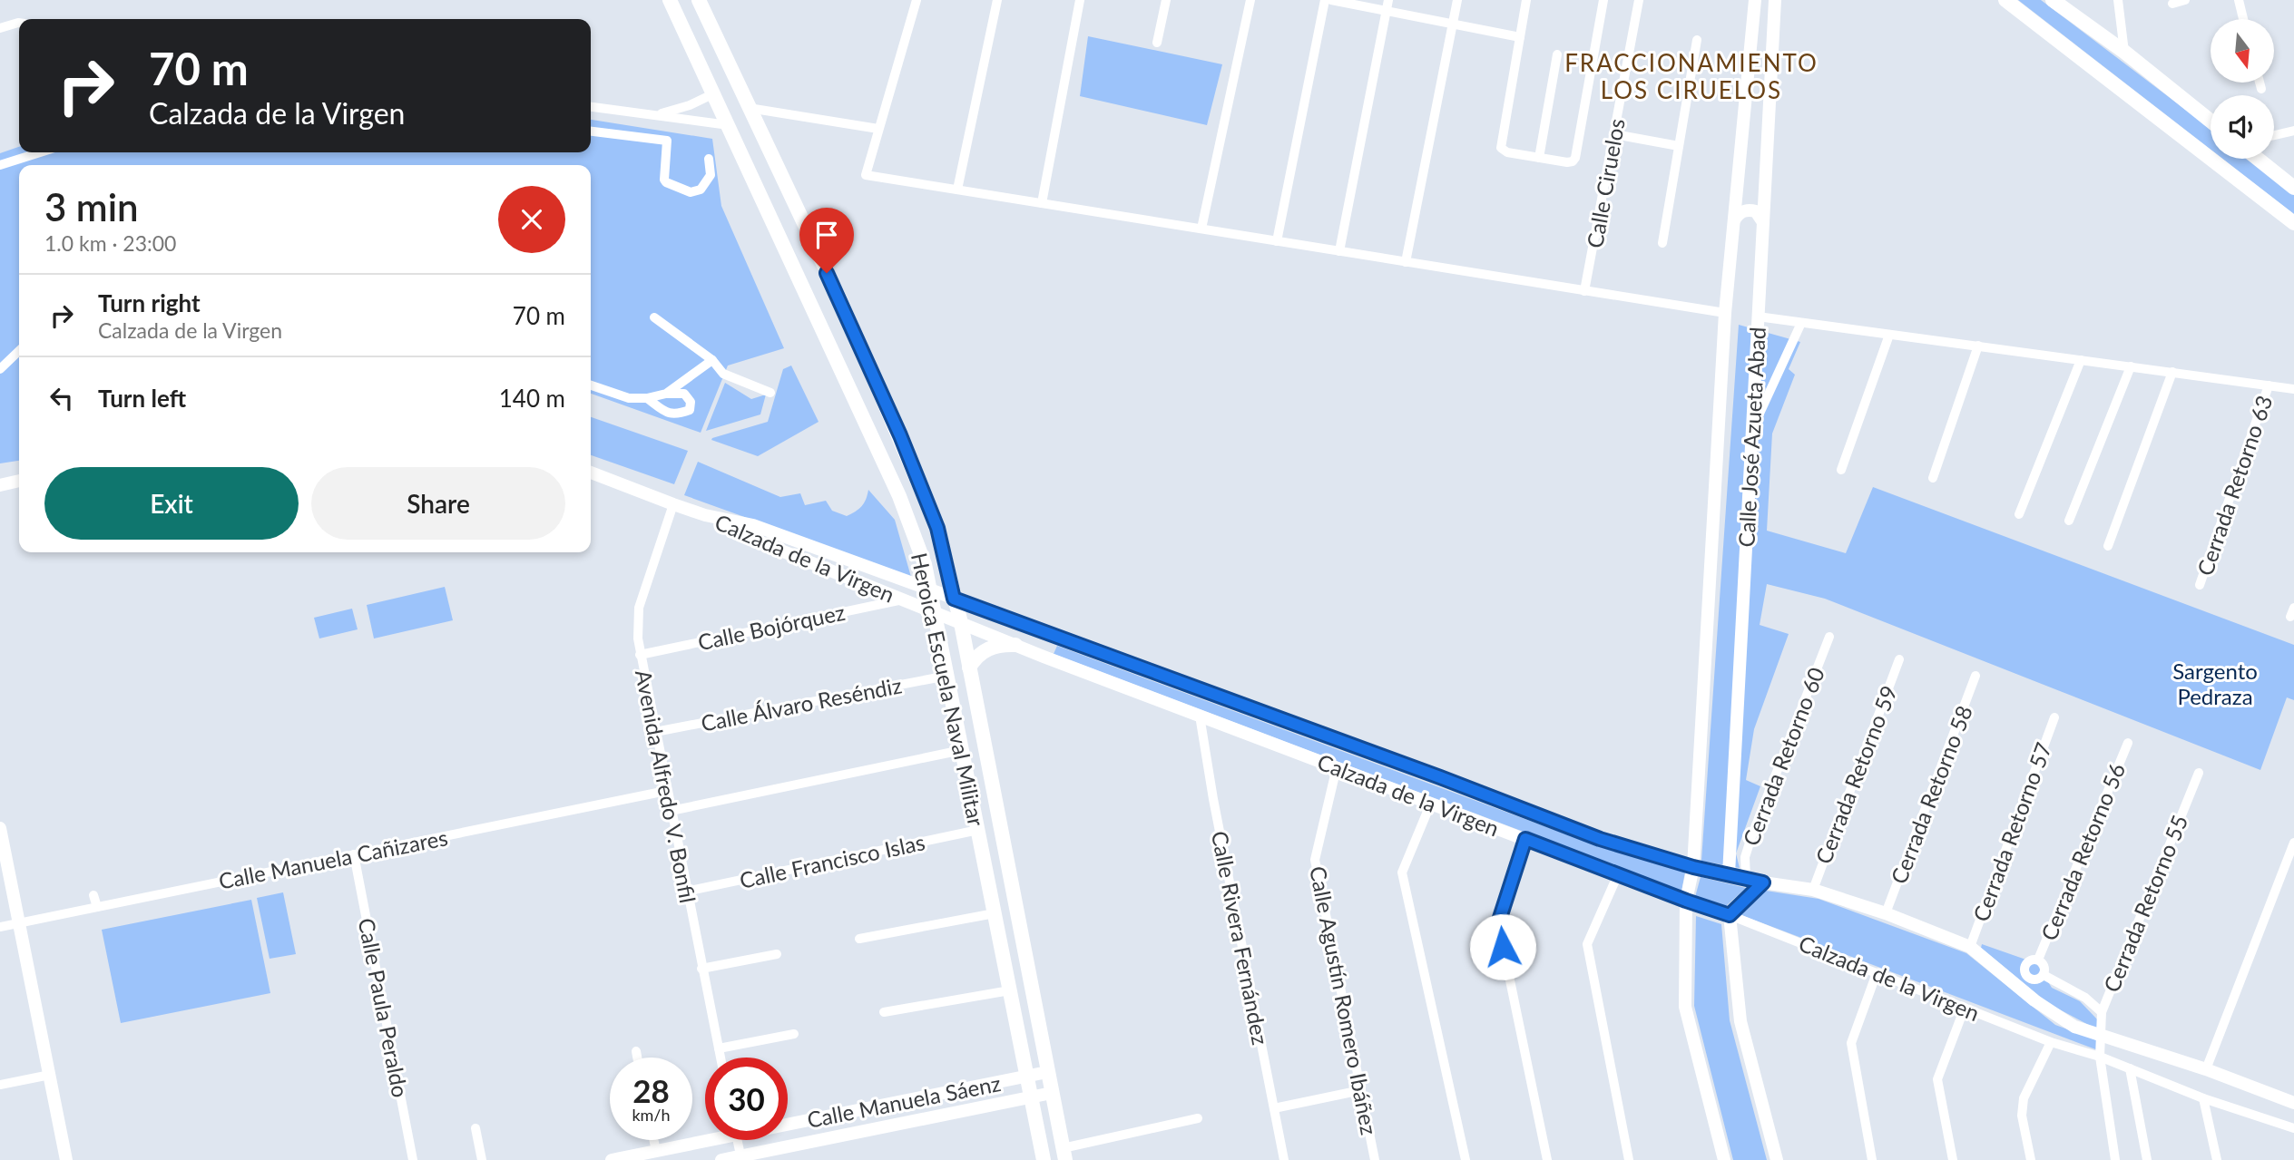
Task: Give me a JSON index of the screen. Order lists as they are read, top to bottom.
{
  "streets": {
    "main road": ["Heroica Escuela Naval Militar"],
    "street": [
      "Calle Ciruelos",
      "Calle José Azueta Abad",
      "Cerrada Retorno 63",
      "Calzada de la Virgen",
      "Calle Bojórquez",
      "Calle Álvaro Reséndiz",
      "Cerrada Retorno 60",
      "Cerrada Retorno 59",
      "Avenida Alfredo V. Bonfil",
      "Cerrada Retorno 58",
      "Cerrada Retorno 57",
      "Cerrada Retorno 56",
      "Calle Manuela Cañizares",
      "Calle Francisco Islas",
      "Cerrada Retorno 55",
      "Calle Rivera Fernández",
      "Calle Agustín Romero Ibáñez",
      "Calle Paula Peraldo",
      "Calle Manuela Sáenz"
    ]
  },
  "crossings": [
    ["Calle José Azueta Abad", "Calzada de la Virgen"],
    ["Calzada de la Virgen", "Calle Bojórquez"],
    ["Calzada de la Virgen", "Heroica Escuela Naval Militar"],
    ["Calzada de la Virgen", "Cerrada Retorno 60"],
    ["Calzada de la Virgen", "Cerrada Retorno 59"],
    ["Calzada de la Virgen", "Avenida Alfredo V. Bonfil"],
    ["Calzada de la Virgen", "Cerrada Retorno 58"],
    ["Calzada de la Virgen", "Cerrada Retorno 57"],
    ["Calzada de la Virgen", "Cerrada Retorno 55"],
    ["Calzada de la Virgen", "Calle Rivera Fernández"],
    ["Calzada de la Virgen", "Calle Agustín Romero Ibáñez"],
    ["Calle Bojórquez", "Avenida Alfredo V. Bonfil"],
    ["Heroica Escuela Naval Militar", "Calle Álvaro Reséndiz"],
    ["Heroica Escuela Naval Militar", "Calle Francisco Islas"],
    ["Heroica Escuela Naval Militar", "Calle Manuela Sáenz"],
    ["Calle Álvaro Reséndiz", "Avenida Alfredo V. Bonfil"],
    ["Avenida Alfredo V. Bonfil", "Calle Manuela Cañizares"],
    ["Avenida Alfredo V. Bonfil", "Calle Francisco Islas"],
    ["Calle Manuela Cañizares", "Calle Paula Peraldo"]
  ],
  "districts": ["FRACCIONAMIENTO LOS CIRUELOS"],
  "parks": ["Sargento Pedraza"],
  "north": "bottom",
  "page": {
    "turn": ["70 m", "Calzada de la Virgen"],
    "heading": ["3 min", "1.0 km · 23:00"],
    "list": [
      {
        "name": "Turn right",
        "note": "Calzada de la Virgen",
        "value": "70 m"
      },
      {
        "name": "Turn left",
        "value": "140 m"
      }
    ],
    "buttons": ["Exit", "Share"],
    "speed": "28 km/h",
    "limit": "30"
  }
}
